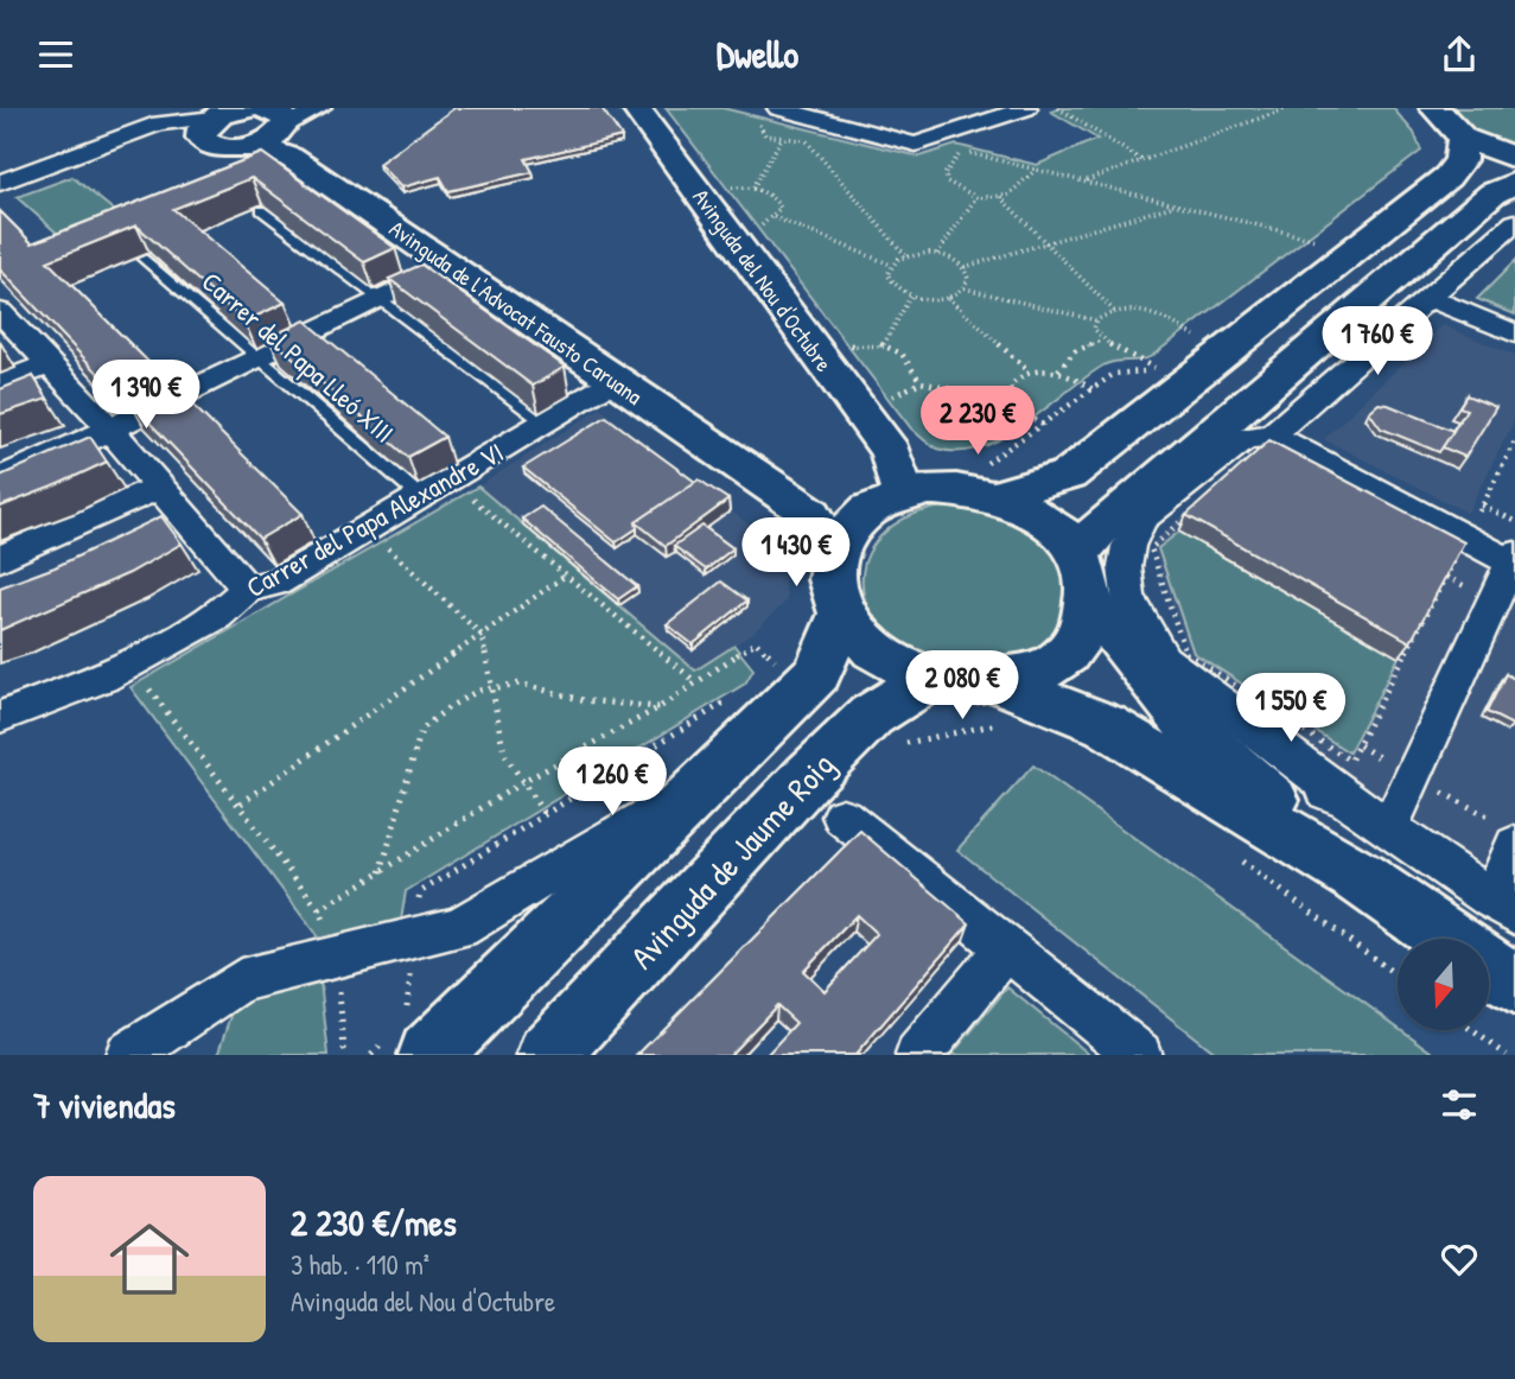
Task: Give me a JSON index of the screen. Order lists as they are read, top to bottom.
{
  "streets": {
    "main road": ["Avinguda del Nou d'Octubre", "Avinguda de l'Advocat Fausto Caruana", "Avinguda de Jaume Roig"],
    "street": ["Carrer del Papa Alexandre VI"],
    "lane": ["Carrer del Papa Lleó XIII"]
  },
  "crossings": [
    ["Avinguda del Nou d'Octubre", "Avinguda de l'Advocat Fausto Caruana"],
    ["Avinguda del Nou d'Octubre", "Avinguda de Jaume Roig"],
    ["Avinguda de l'Advocat Fausto Caruana", "Carrer del Papa Alexandre VI"],
    ["Avinguda de l'Advocat Fausto Caruana", "Avinguda de Jaume Roig"],
    ["Carrer del Papa Lleó XIII", "Carrer del Papa Alexandre VI"]
  ],
  "north": "bottom",
  "page": {
    "header": "Dwello",
    "price": [
      "1 760 €",
      "1 390 €",
      "2 230 €",
      "1 430 €",
      "2 080 €",
      "1 550 €",
      "1 260 €"
    ],
    "heading": "7 viviendas",
    "list": [
      {
        "name": "2 230 €/mes",
        "note": "3 hab. · 110 m² · Avinguda del Nou d'Octubre"
      }
    ]
  }
}
